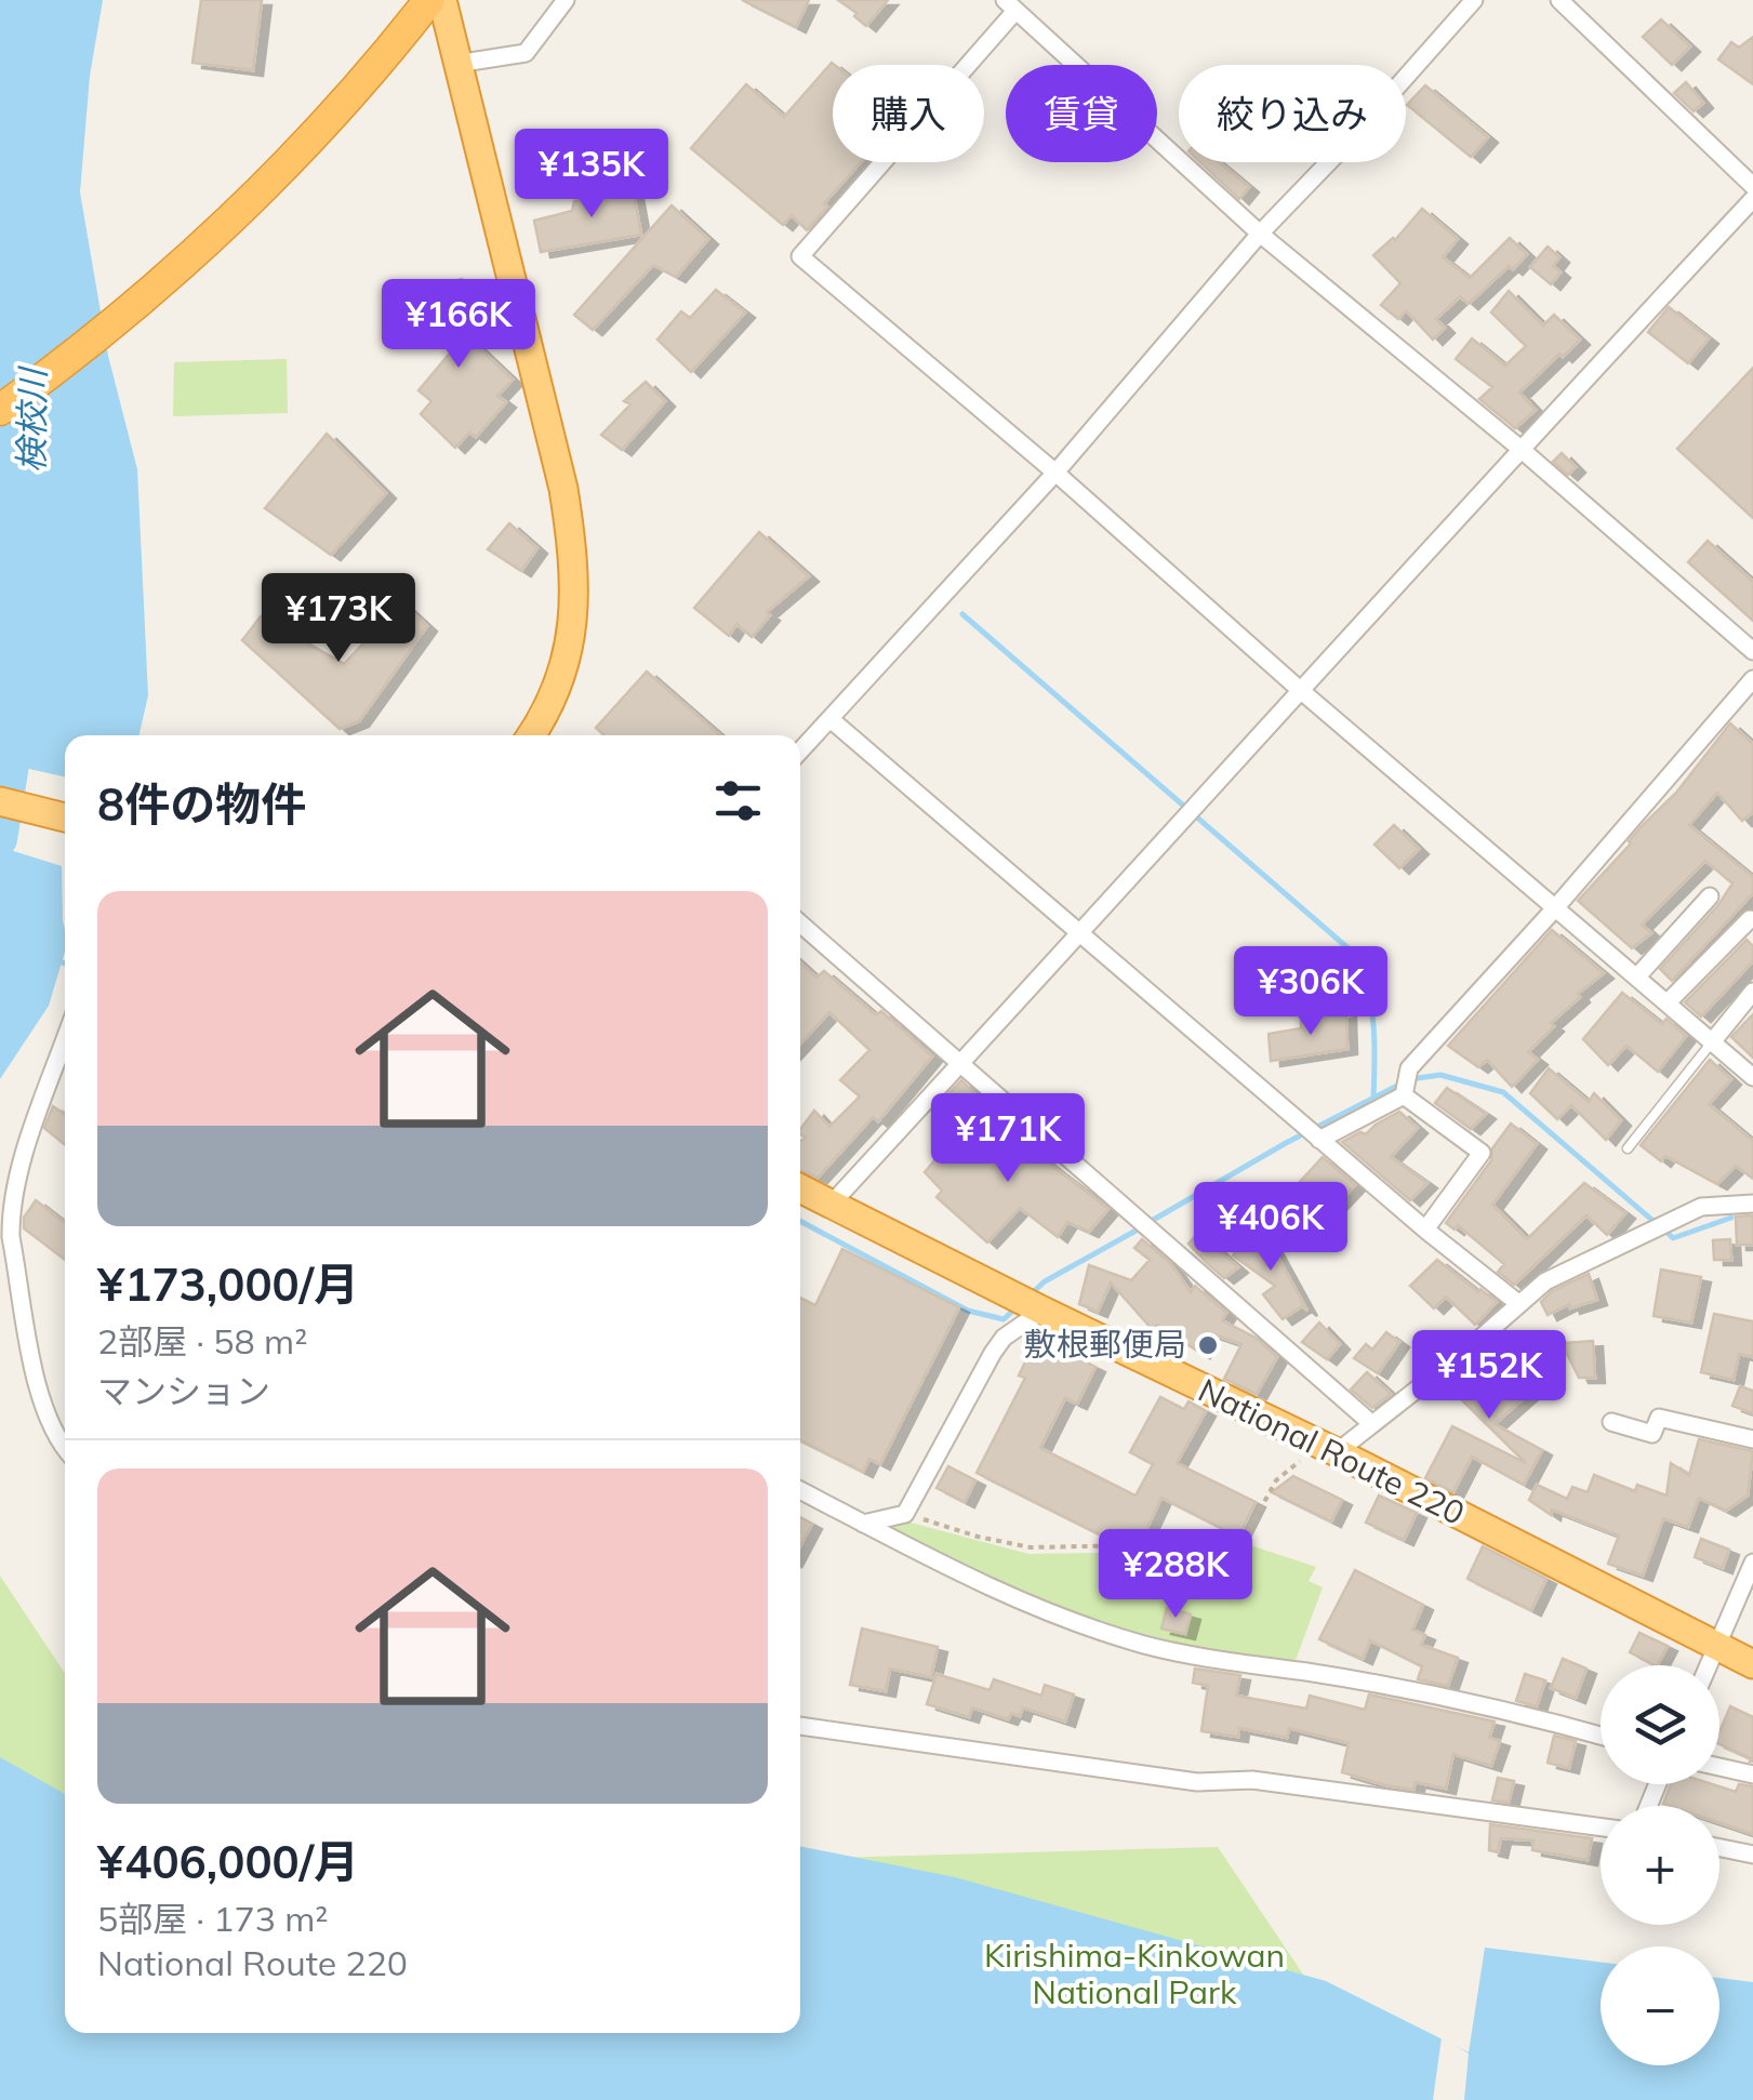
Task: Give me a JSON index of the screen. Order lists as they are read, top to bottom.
{
  "streets": {
    "highway": ["National Route 220"]
  },
  "water": ["検校川"],
  "parks": ["Kirishima-Kinkowan National Park"],
  "places": ["敷根郵便局"],
  "page": {
    "chip": ["購入", "賃貸", "絞り込み"],
    "price": [
      "¥135K",
      "¥166K",
      "¥173K",
      "¥306K",
      "¥171K",
      "¥406K",
      "¥152K",
      "¥288K"
    ],
    "heading": "8件の物件",
    "list": [
      {
        "name": "¥173,000/月",
        "note": "2部屋 · 58 m² · マンション"
      },
      {
        "name": "¥406,000/月",
        "note": "5部屋 · 173 m² · National Route 220"
      }
    ],
    "map_buttons": ["+", "−"]
  }
}
